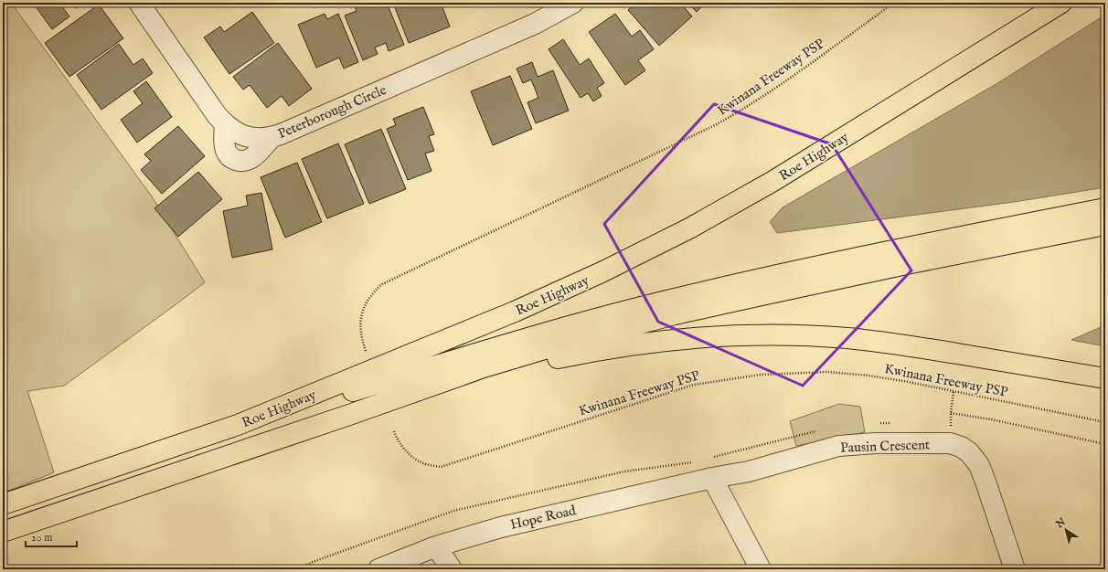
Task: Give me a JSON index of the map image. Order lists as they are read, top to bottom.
{
  "streets": {
    "highway": ["Roe Highway"],
    "street": ["Peterborough Circle", "Pausin Crescent", "Hope Road"],
    "path": ["Kwinana Freeway PSP"]
  },
  "crossings": [
    ["Pausin Crescent", "Hope Road"]
  ],
  "scale_bar": "20 m",
  "north": "top left"
}
